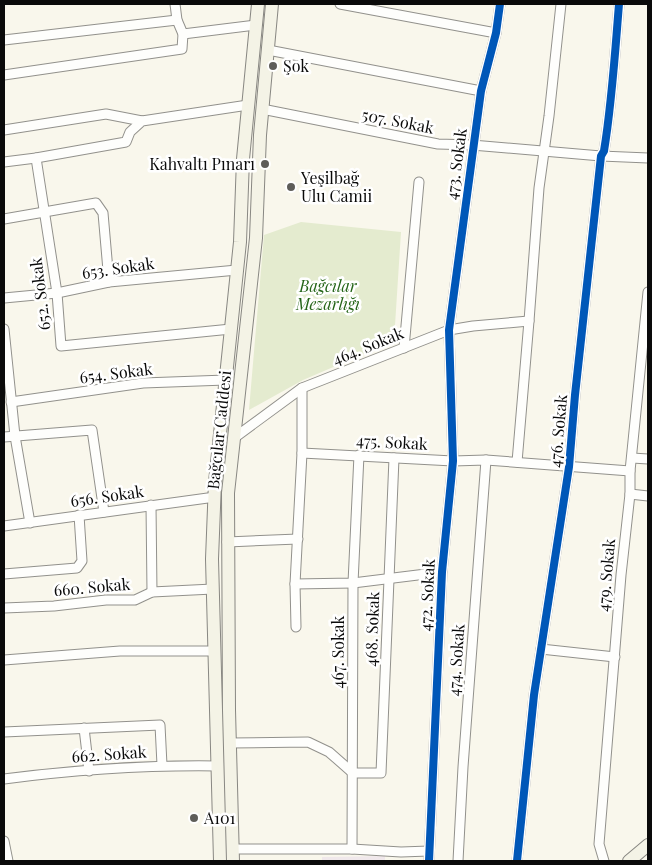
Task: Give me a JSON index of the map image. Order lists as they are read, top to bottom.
{
  "streets": {
    "main road": ["Bağcılar Caddesi"],
    "street": [
      "507. Sokak",
      "473. Sokak",
      "653. Sokak",
      "652. Sokak",
      "464. Sokak",
      "654. Sokak",
      "476. Sokak",
      "475. Sokak",
      "656. Sokak",
      "479. Sokak",
      "660. Sokak",
      "472. Sokak",
      "468. Sokak",
      "467. Sokak",
      "474. Sokak",
      "662. Sokak"
    ]
  },
  "crossings": [
    ["507. Sokak", "473. Sokak"],
    ["507. Sokak", "Bağcılar Caddesi"],
    ["507. Sokak", "476. Sokak"],
    ["473. Sokak", "464. Sokak"],
    ["473. Sokak", "472. Sokak"],
    ["653. Sokak", "652. Sokak"],
    ["653. Sokak", "Bağcılar Caddesi"],
    ["652. Sokak", "Bağcılar Caddesi"],
    ["464. Sokak", "Bağcılar Caddesi"],
    ["464. Sokak", "472. Sokak"],
    ["654. Sokak", "Bağcılar Caddesi"],
    ["Bağcılar Caddesi", "656. Sokak"],
    ["Bağcılar Caddesi", "660. Sokak"],
    ["Bağcılar Caddesi", "662. Sokak"],
    ["476. Sokak", "475. Sokak"],
    ["475. Sokak", "479. Sokak"],
    ["475. Sokak", "472. Sokak"],
    ["475. Sokak", "468. Sokak"],
    ["475. Sokak", "467. Sokak"],
    ["475. Sokak", "474. Sokak"],
    ["468. Sokak", "467. Sokak"]
  ],
  "parks": ["Bağcılar Mezarlığı"],
  "places": [
    "Şok",
    "Kahvaltı Pınarı",
    "Yeşilbağ Ulu Camii",
    "A101"
  ]
}
